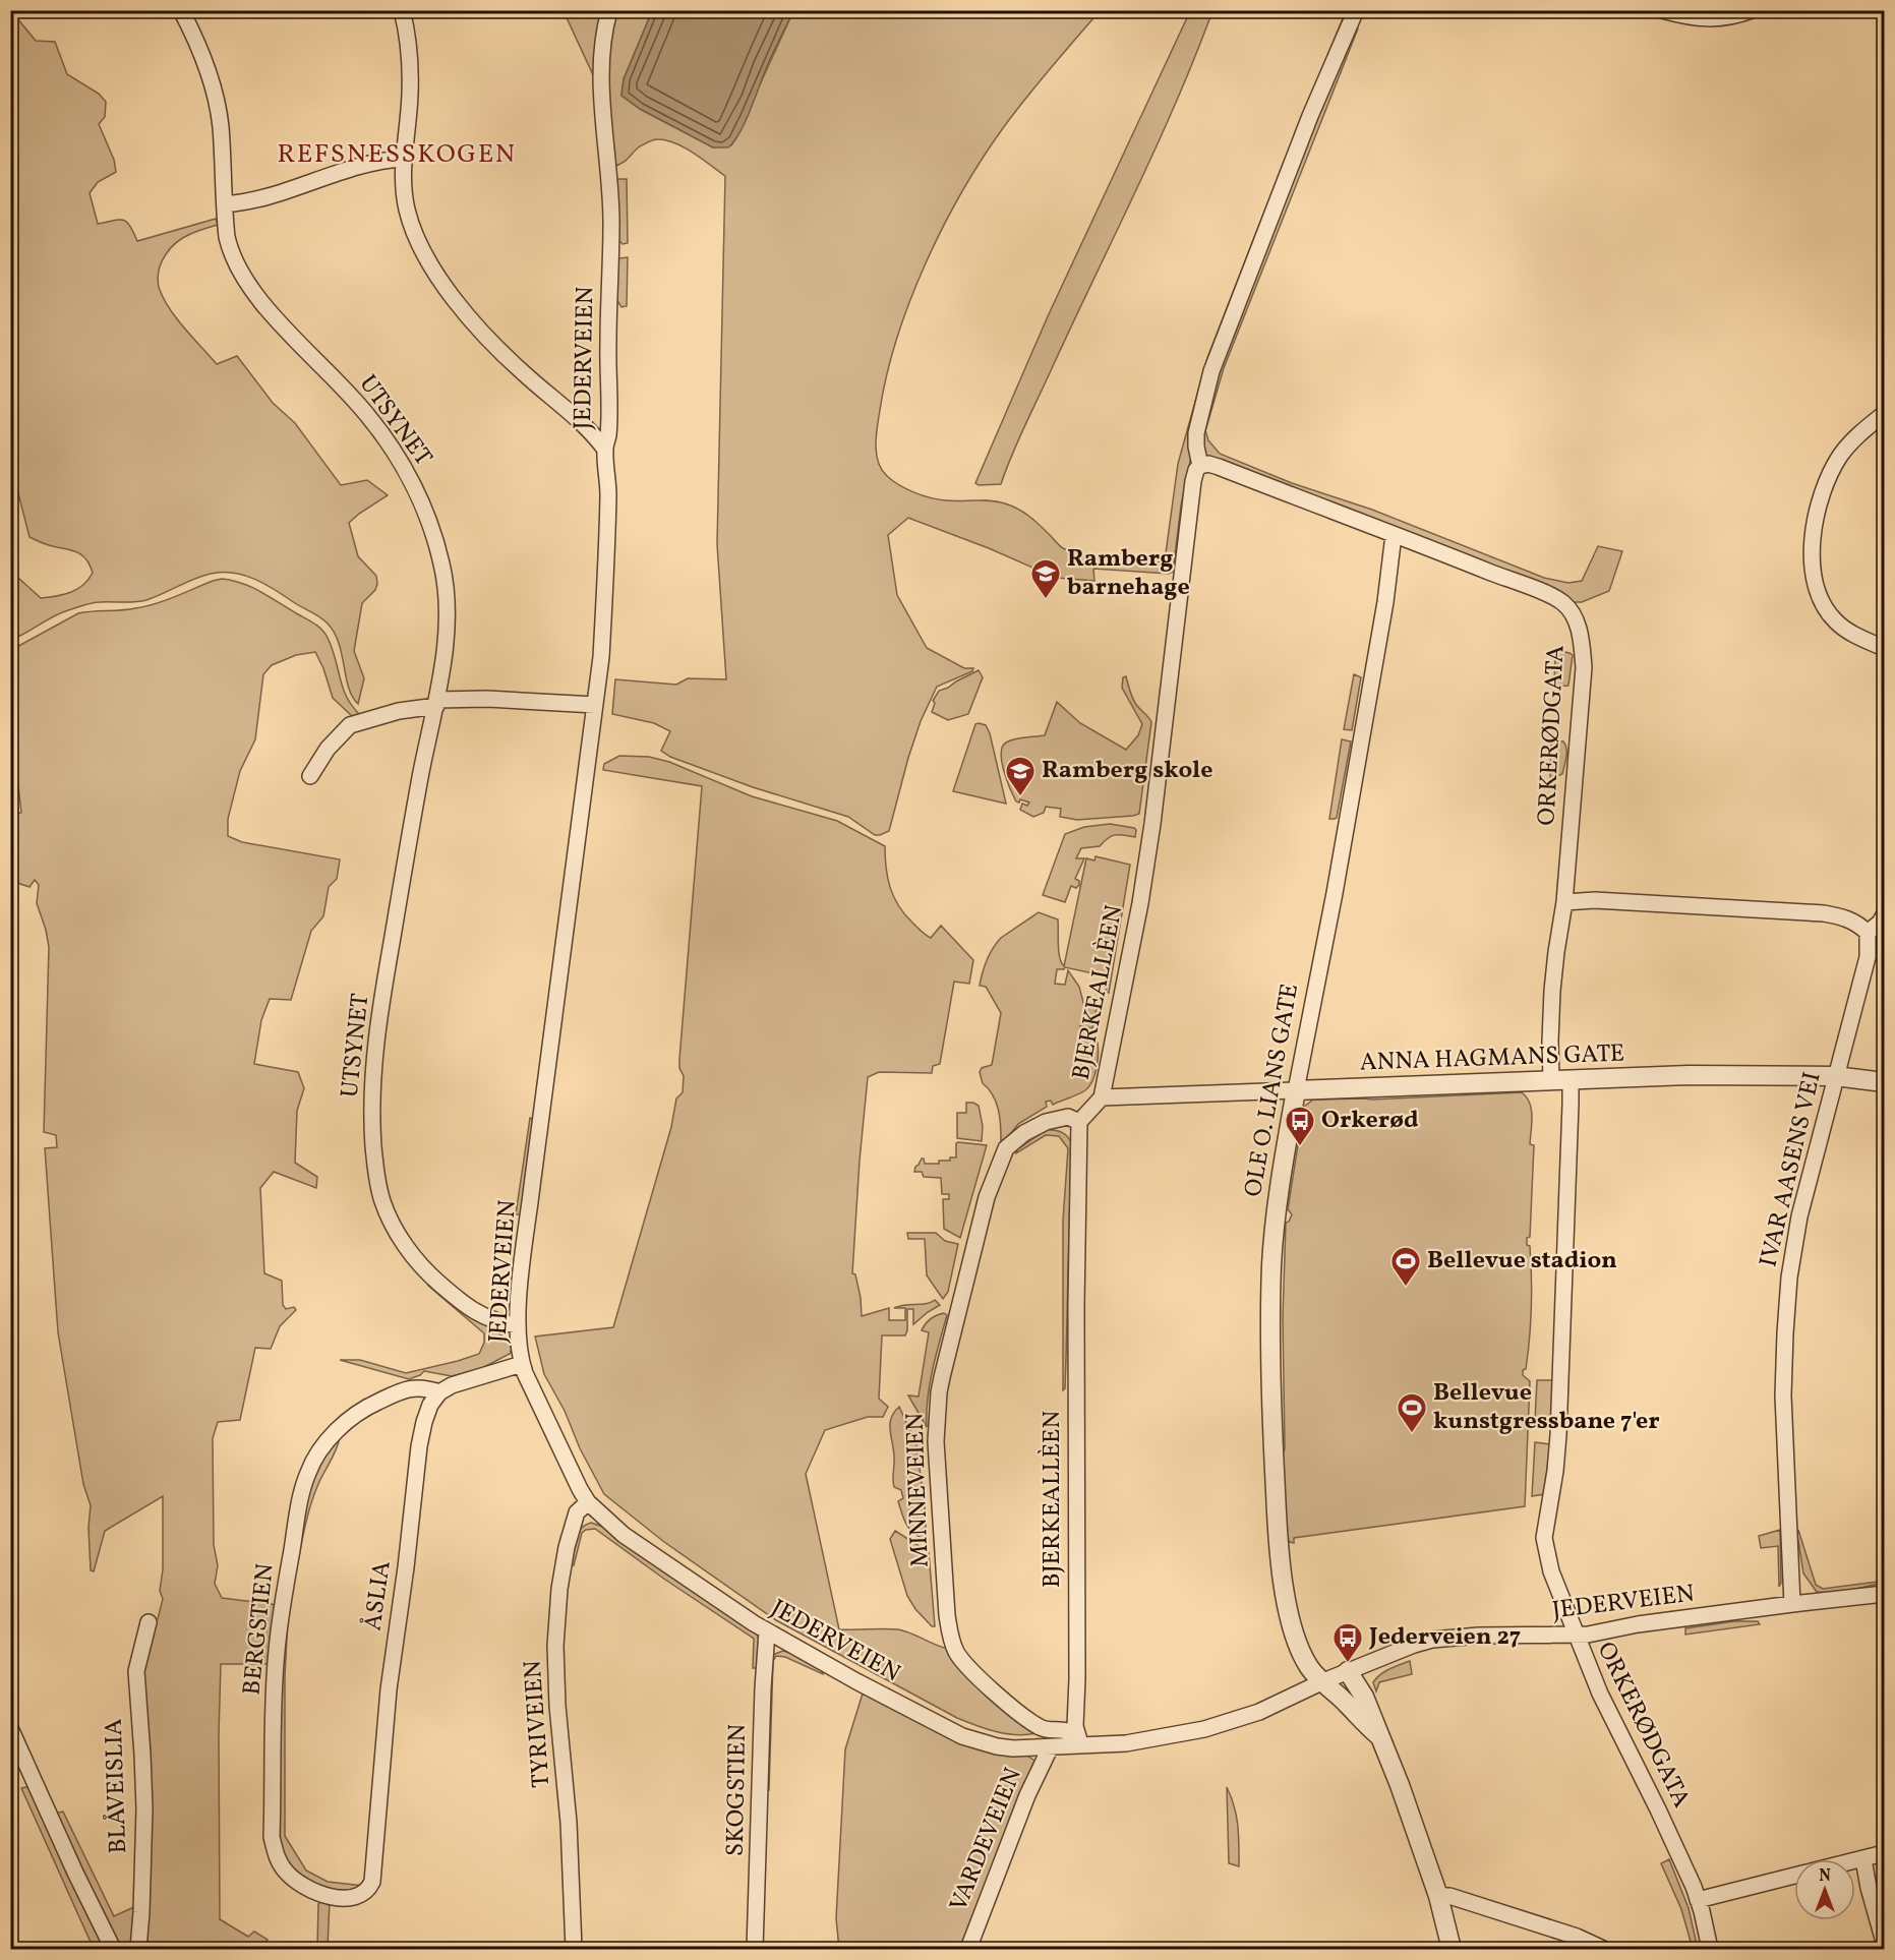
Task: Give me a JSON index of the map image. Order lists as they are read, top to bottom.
{
  "streets": {
    "street": [
      "JEDERVEIEN",
      "UTSYNET",
      "ORKERØDGATA",
      "BJERKEALLÈEN",
      "ANNA HAGMANS GATE",
      "OLE O. LIANS GATE",
      "IVAR AASENS VEI",
      "MINNEVEIEN",
      "ÅSLIA",
      "BERGSTIEN",
      "TYRIVEIEN",
      "BLÅVEISLIA",
      "SKOGSTIEN",
      "VARDEVEIEN"
    ]
  },
  "crossings": [
    ["JEDERVEIEN", "UTSYNET"],
    ["JEDERVEIEN", "ORKERØDGATA"],
    ["JEDERVEIEN", "BJERKEALLÈEN"],
    ["JEDERVEIEN", "OLE O. LIANS GATE"],
    ["JEDERVEIEN", "IVAR AASENS VEI"],
    ["JEDERVEIEN", "MINNEVEIEN"],
    ["JEDERVEIEN", "TYRIVEIEN"],
    ["JEDERVEIEN", "SKOGSTIEN"],
    ["JEDERVEIEN", "VARDEVEIEN"],
    ["ORKERØDGATA", "BJERKEALLÈEN"],
    ["ORKERØDGATA", "ANNA HAGMANS GATE"],
    ["ORKERØDGATA", "OLE O. LIANS GATE"],
    ["BJERKEALLÈEN", "ANNA HAGMANS GATE"],
    ["BJERKEALLÈEN", "MINNEVEIEN"],
    ["ANNA HAGMANS GATE", "OLE O. LIANS GATE"],
    ["ANNA HAGMANS GATE", "IVAR AASENS VEI"],
    ["ÅSLIA", "BERGSTIEN"]
  ],
  "districts": ["REFSNESSKOGEN"],
  "places": {
    "school or university": ["Ramberg barnehage", "Ramberg skole"],
    "bus stop": ["Orkerød", "Jederveien 27"],
    "sports": ["Bellevue stadion", "Bellevue kunstgressbane 7'er"]
  },
  "north": "top"
}
